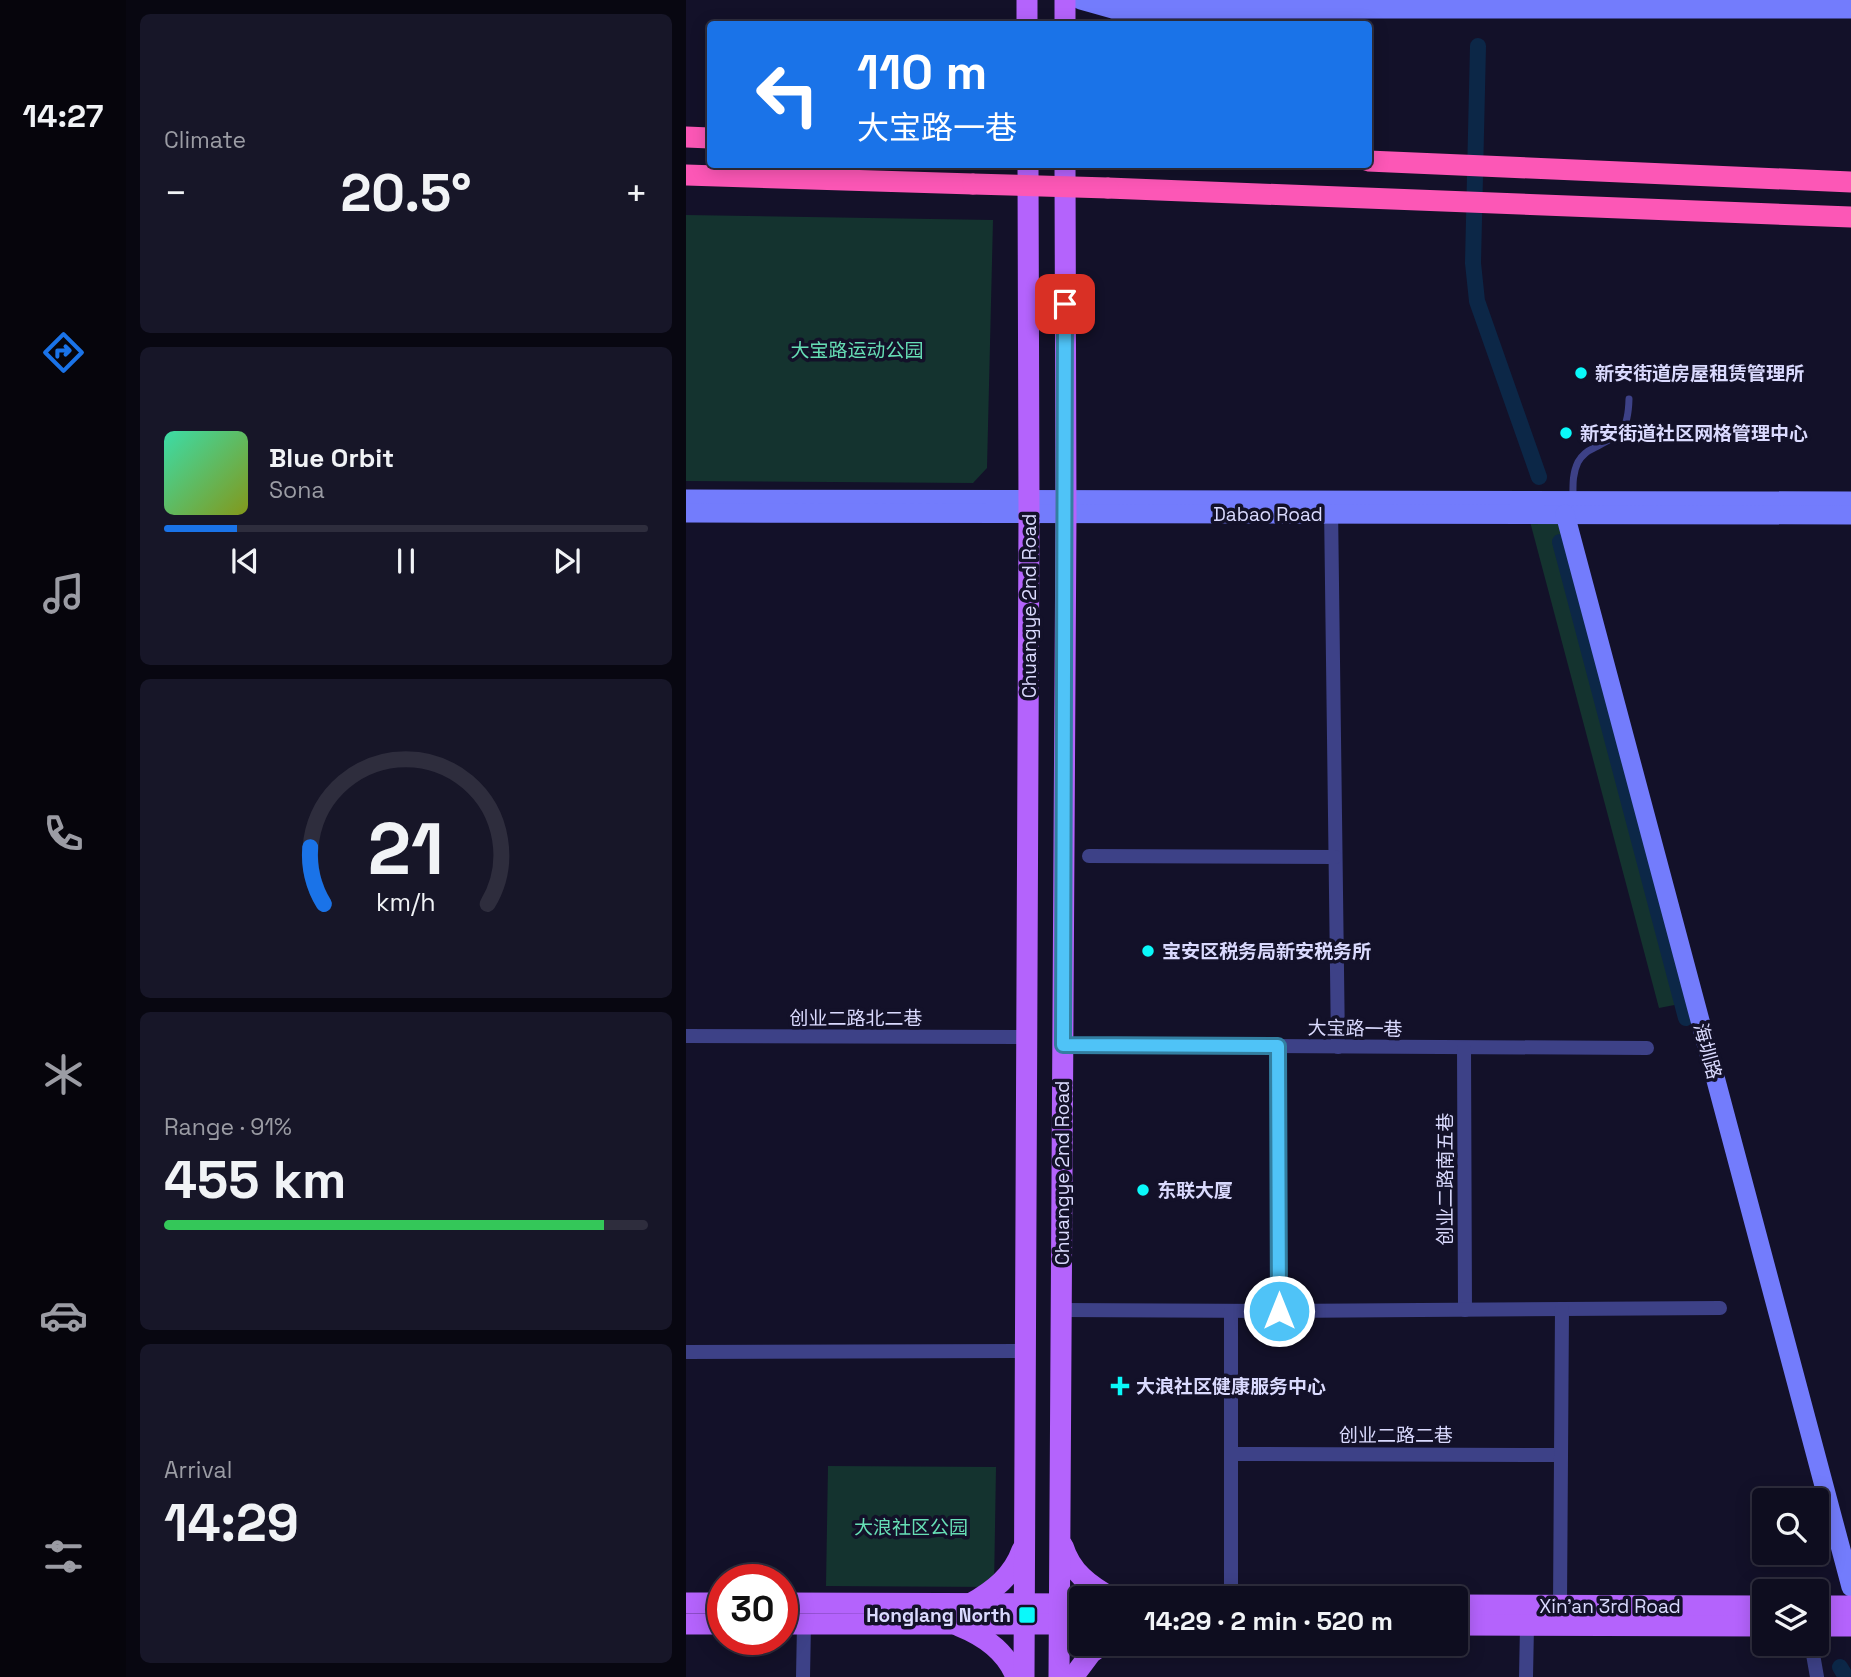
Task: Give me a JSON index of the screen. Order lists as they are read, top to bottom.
{
  "streets": {
    "main road": [
      "Dabao Road",
      "Chuangye 2nd Road",
      "海圳路",
      "Xin’an 3rd Road"
    ],
    "street": [
      "创业二路北二巷",
      "大宝路一巷",
      "创业二路南五巷",
      "创业二路二巷"
    ]
  },
  "crossings": [
    ["Dabao Road", "Chuangye 2nd Road"],
    ["Dabao Road", "海圳路"],
    ["Chuangye 2nd Road", "创业二路北二巷"],
    ["Chuangye 2nd Road", "大宝路一巷"],
    ["大宝路一巷", "创业二路南五巷"]
  ],
  "parks": ["大宝路运动公园", "大浪社区公园"],
  "places": {
    "other": [
      "新安街道房屋租赁管理所",
      "新安街道社区网格管理中心",
      "宝安区税务局新安税务所",
      "东联大厦"
    ],
    "health": ["大浪社区健康服务中心"],
    "transit": ["Honglang North"]
  },
  "page": {
    "tabs": "14:27",
    "tile": [
      "Climate",
      ["Range · 91%", "455 km"],
      ["Arrival", "14:29"]
    ],
    "turn": ["110 m", "大宝路一巷"],
    "heat": ["−", "20.5°", "+"],
    "song": ["Blue Orbit", "Sona"],
    "limit": "30",
    "trip": "14:29 · 2 min · 520 m",
    "gauge": ["21", "km/h"]
  }
}
